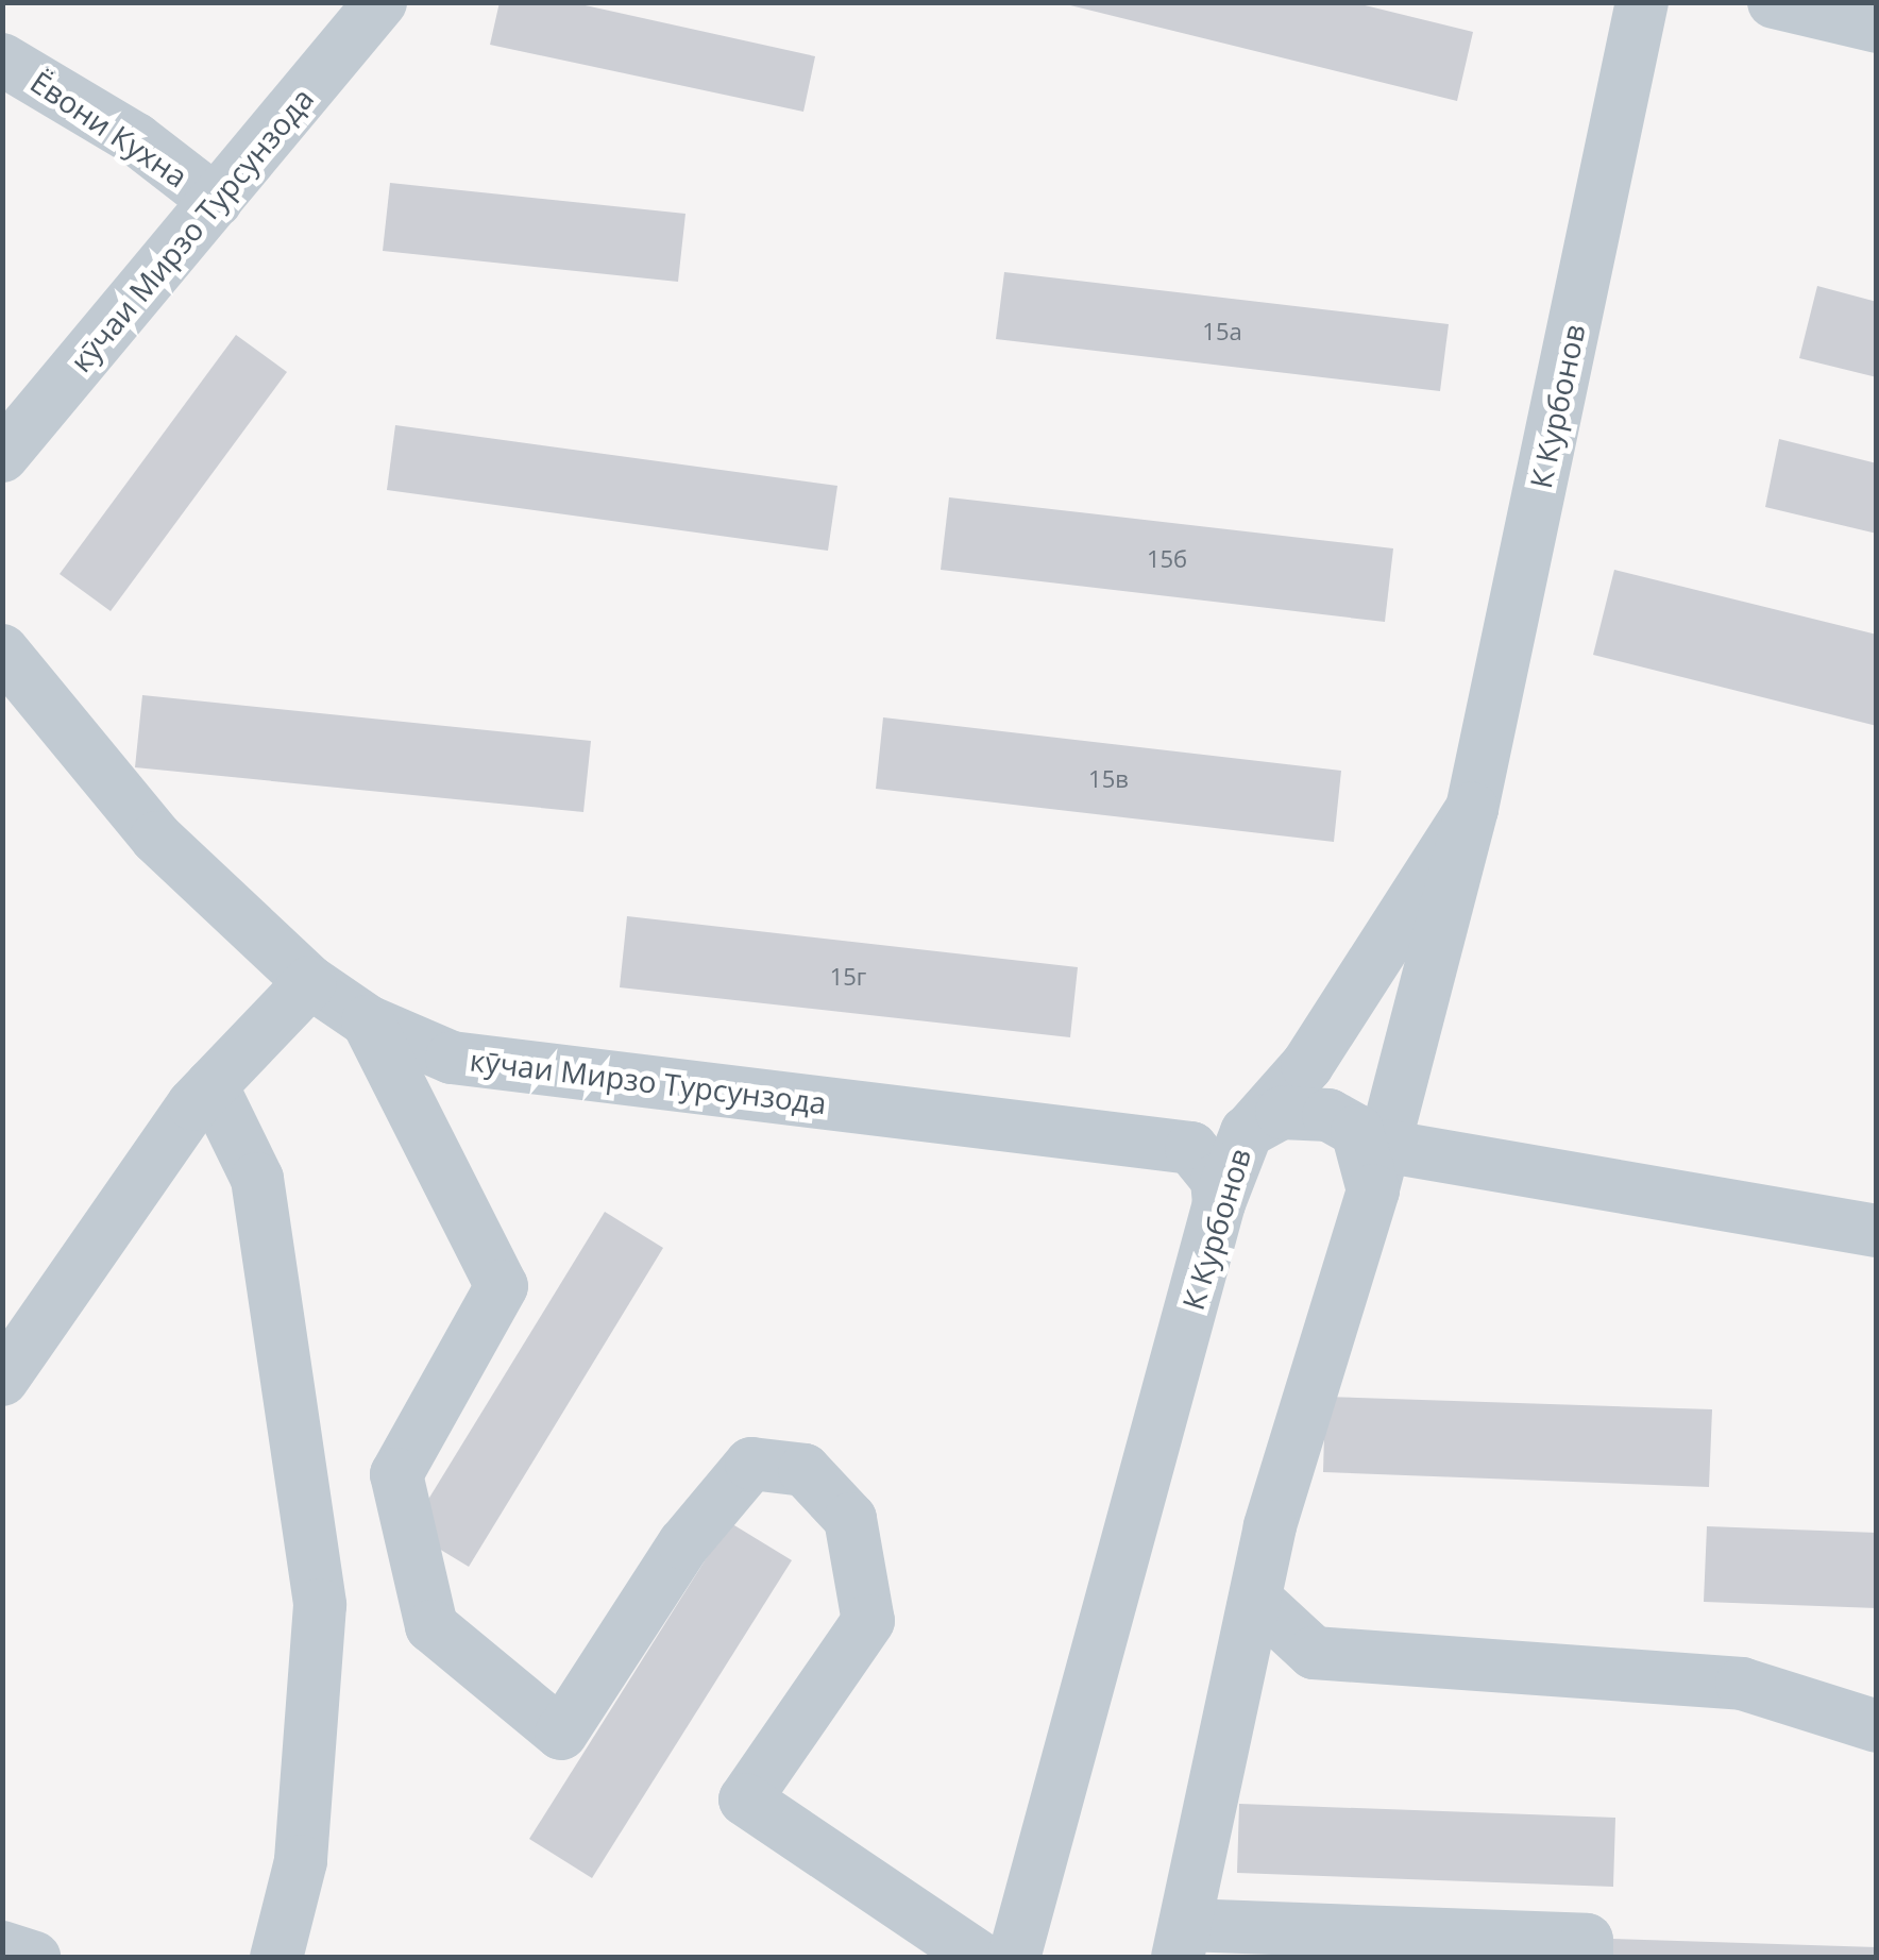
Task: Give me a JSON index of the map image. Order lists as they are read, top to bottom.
{
  "streets": {
    "street": ["Ёвони Кухна", "кӯчаи Мирзо Турсунзода", "К Курбонов"]
  },
  "crossings": [
    ["Ёвони Кухна", "кӯчаи Мирзо Турсунзода"]
  ],
  "house_numbers": [
    "15а",
    "15б",
    "15в",
    "15г"
  ]
}
